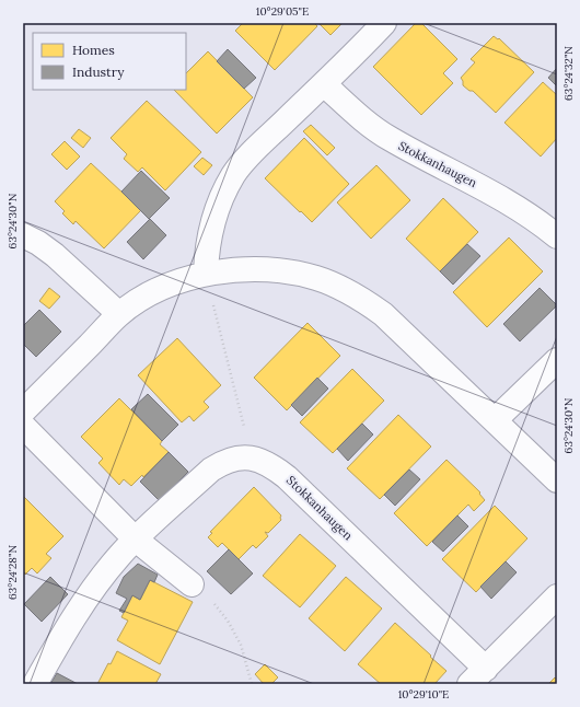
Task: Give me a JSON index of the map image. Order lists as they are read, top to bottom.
{
  "streets": {
    "street": ["Stokkanhaugen"]
  },
  "legend": ["Homes", "Industry"],
  "coordinates": [
    "10°29'05\"E",
    "63°24'32\"N",
    "63°24'30\"N",
    "63°24'28\"N",
    "10°29'10\"E"
  ]
}
